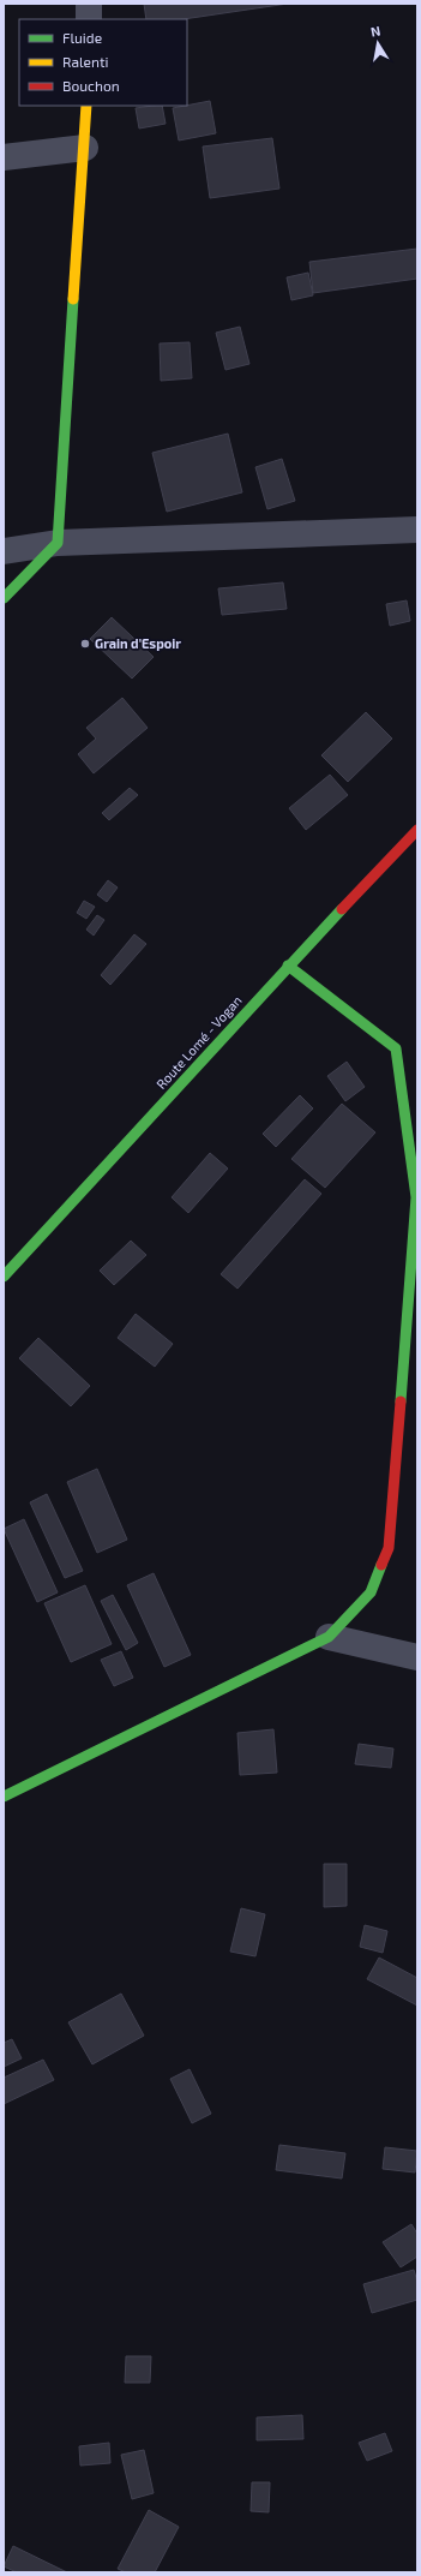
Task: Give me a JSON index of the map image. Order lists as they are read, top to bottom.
{
  "streets": {
    "street": ["Route Lomé - Vogan"]
  },
  "places": ["Grain d'Espoir"],
  "legend": ["Fluide", "Ralenti", "Bouchon"],
  "north": "top"
}
